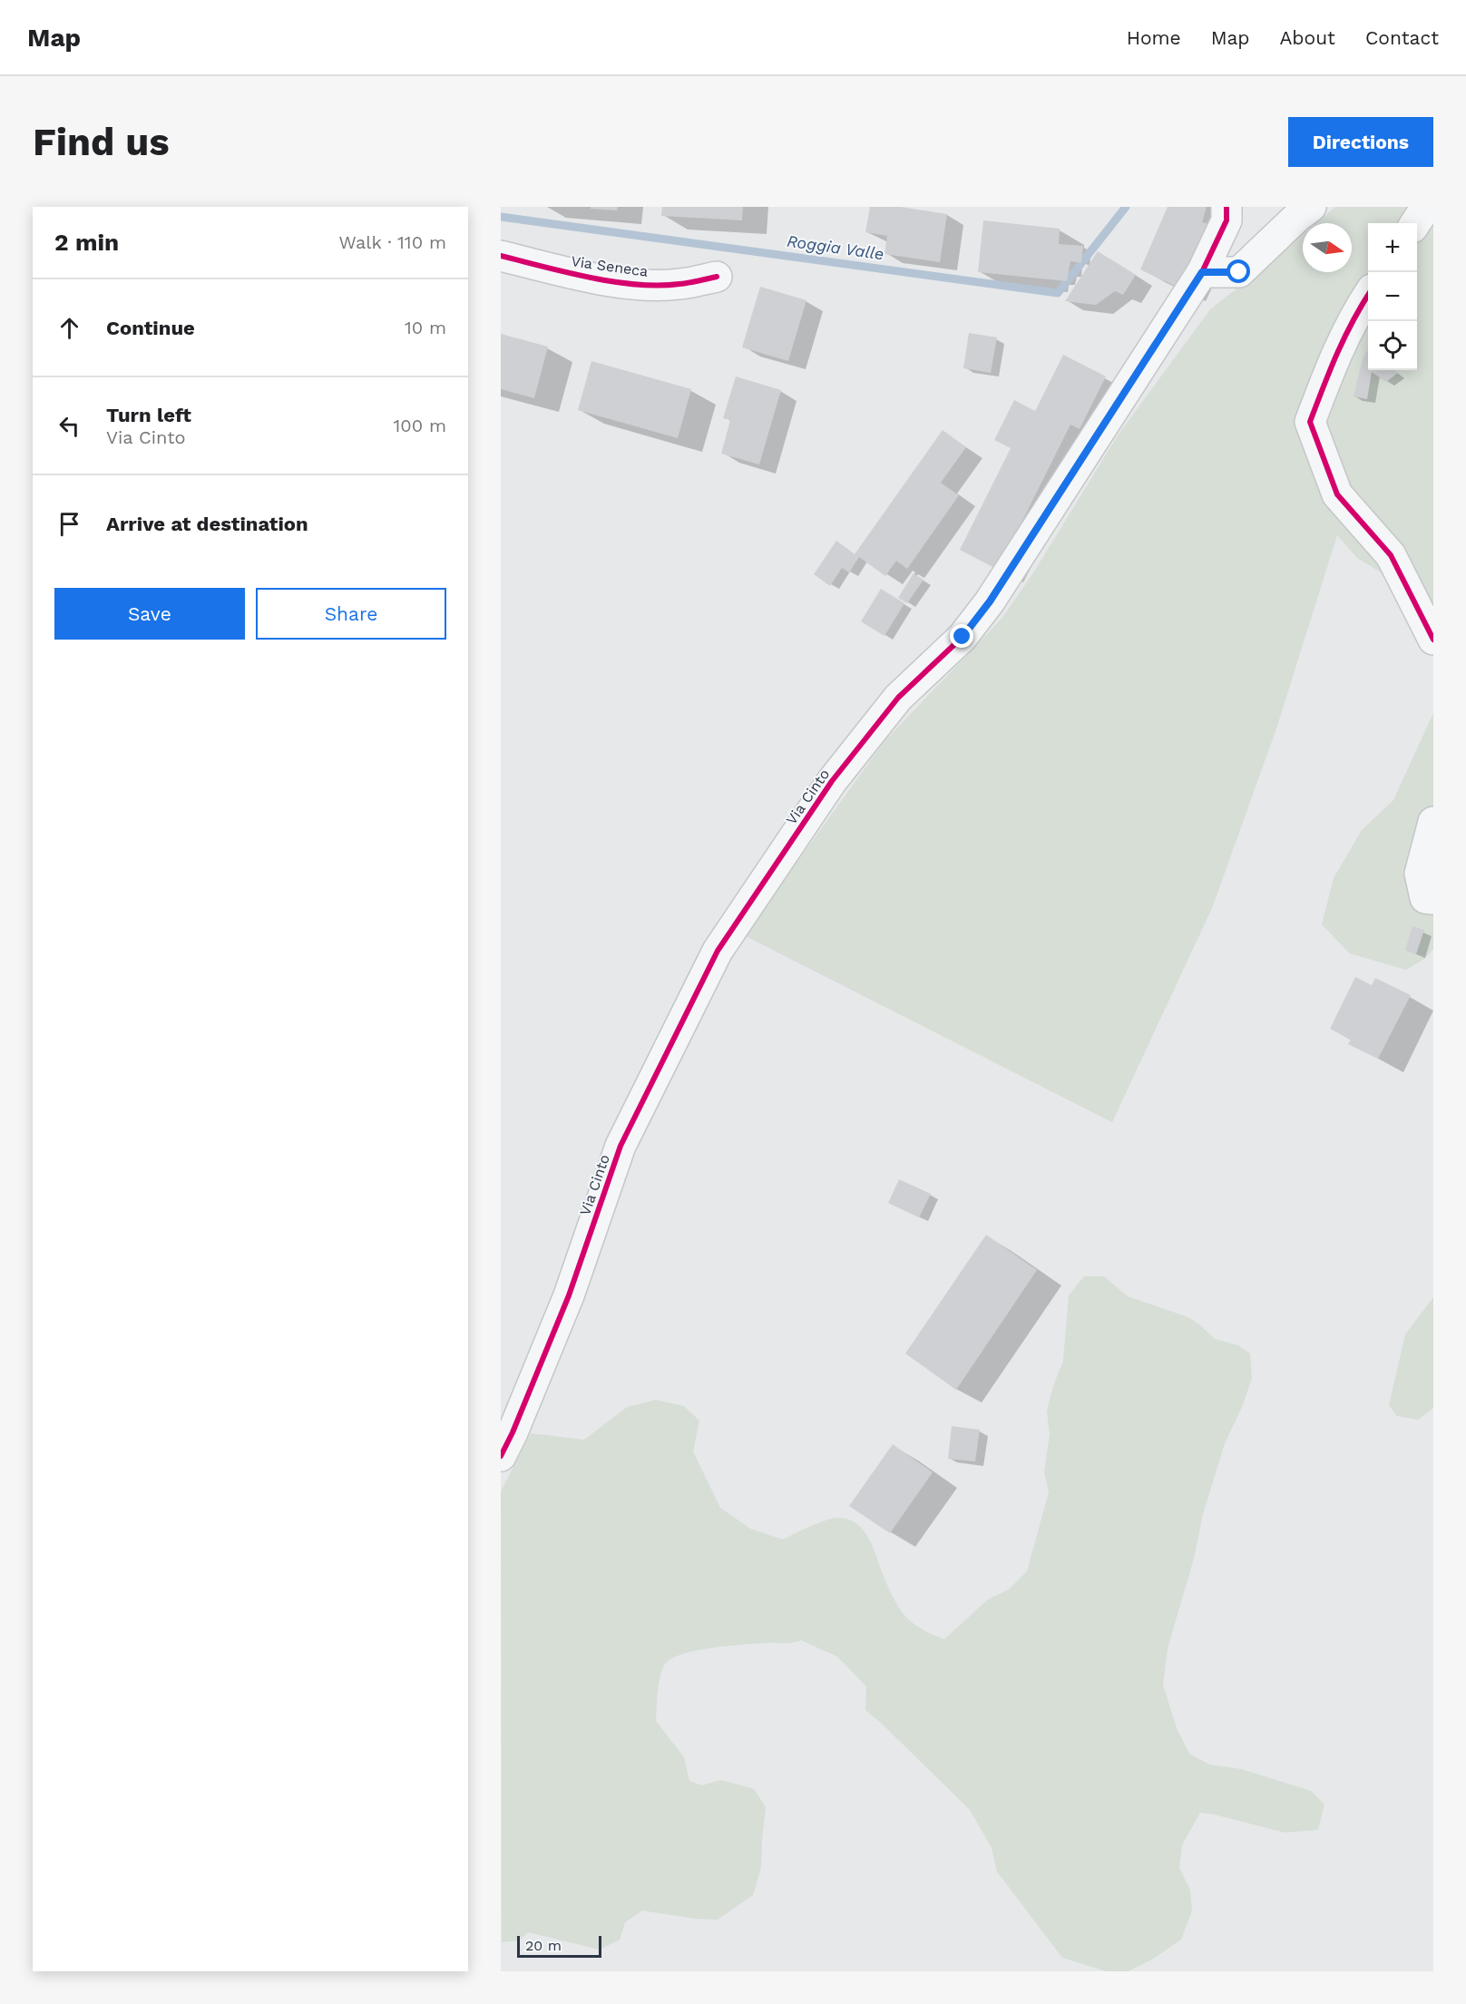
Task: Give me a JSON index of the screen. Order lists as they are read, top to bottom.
{
  "streets": {
    "street": ["Via Seneca", "Via Cinto"]
  },
  "water": ["Roggia Valle"],
  "scale_bar": "20 m",
  "north": "right",
  "page": {
    "header": "Map",
    "nav": [
      "Home",
      "Map",
      "About",
      "Contact"
    ],
    "buttons": [
      "Directions",
      ["Save", "Share"]
    ],
    "title": "Find us",
    "heading": ["2 min", "Walk · 110 m"],
    "map_buttons": ["+", "−"],
    "list": [
      ["Continue", "10 m"],
      ["Turn left", "Via Cinto", "100 m"],
      "Arrive at destination"
    ],
    "scale": "20 m"
  }
}
